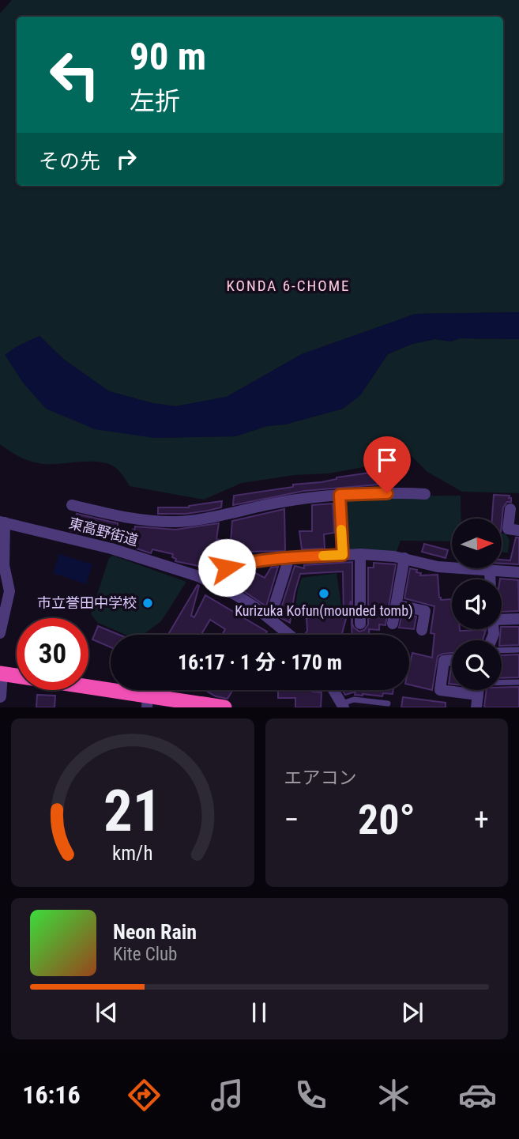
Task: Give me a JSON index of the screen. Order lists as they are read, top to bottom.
{
  "streets": {
    "street": ["東高野街道"]
  },
  "districts": ["KONDA 6-CHOME"],
  "places": ["Kurizuka Kofun(mounded tomb)", "市立誉田中学校"],
  "north": "right",
  "page": {
    "turn": ["90 m", "左折"],
    "then": "その先",
    "limit": "30",
    "trip": "16:17 · 1 分 · 170 m",
    "tile": "エアコン",
    "heat": ["−", "20°", "+"],
    "song": ["Neon Rain", "Kite Club"],
    "tabs": "16:16",
    "gauge": ["21", "km/h"]
  }
}
